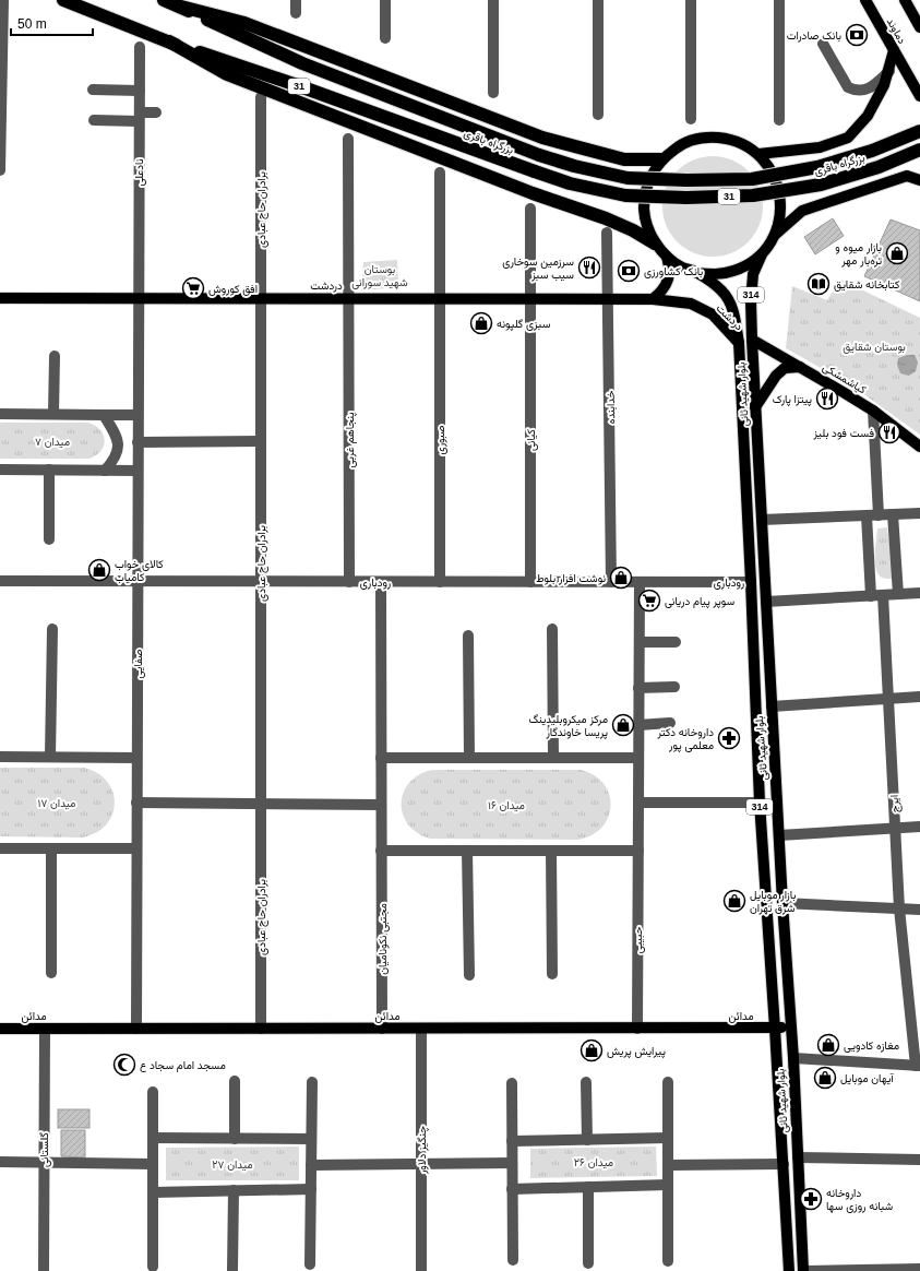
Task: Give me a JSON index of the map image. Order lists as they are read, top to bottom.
{
  "streets": {
    "highway": ["31", "بزرگراه باقری"],
    "main road": [
      "دماوند",
      "دردشت",
      "314",
      "کیاشمشکی",
      "بلوار شهید ثانی",
      "مدائن"
    ],
    "street": [
      "نادعلی",
      "برادران حاج عبادی",
      "خدابنده",
      "پنجاهم غربی",
      "صبوری",
      "کیانی",
      "رودباری",
      "صفایی",
      "ایرج",
      "مجتبی نکونامیان",
      "حبیبی",
      "گلستانی",
      "چنگیز دلاور"
    ]
  },
  "crossings": [
    ["نادعلی", "دردشت"],
    ["نادعلی", "صفایی"],
    ["برادران حاج عبادی", "دردشت"],
    ["برادران حاج عبادی", "رودباری"],
    ["برادران حاج عبادی", "مدائن"],
    ["دردشت", "بلوار شهید ثانی"],
    ["دردشت", "خدابنده"],
    ["دردشت", "پنجاهم غربی"],
    ["دردشت", "صبوری"],
    ["دردشت", "کیانی"],
    ["دردشت", "صفایی"],
    ["کیاشمشکی", "بلوار شهید ثانی"],
    ["بلوار شهید ثانی", "رودباری"],
    ["بلوار شهید ثانی", "مدائن"],
    ["خدابنده", "رودباری"],
    ["پنجاهم غربی", "رودباری"],
    ["صبوری", "رودباری"],
    ["کیانی", "رودباری"],
    ["رودباری", "صفایی"],
    ["صفایی", "مدائن"],
    ["مجتبی نکونامیان", "مدائن"],
    ["حبیبی", "مدائن"],
    ["مدائن", "گلستانی"],
    ["مدائن", "چنگیز دلاور"]
  ],
  "parks": [
    "بوستان شهید سورانی",
    "بوستان شقایق",
    "میدان ۷",
    "میدان ۱۷",
    "میدان ۱۶",
    "میدان ۲۶",
    "میدان ۲۷"
  ],
  "places": {
    "bank": ["بانک صادرات", "بانک کشاورزی"],
    "shop": [
      "بازار میوه و تره‌بار مهر",
      "سبزی گلپونه",
      "کالای خواب کامیاب",
      "نوشت افزار بلوط",
      "مرکز میکروبلیدینگ پریسا خاوندگار",
      "بازار موبایل شرق تهران",
      "مغازه کادویی",
      "پیرایش پریش",
      "آیهان موبایل"
    ],
    "restaurant": ["سرزمین سوخاری سیب سبز", "پیتزا پارک", "فست فود بلیز"],
    "library": ["کتابخانه شقایق"],
    "supermarket": ["افق کوروش", "سوپر پیام دریانی"],
    "pharmacy": ["داروخانه دکتر معلمی پور", "داروخانه شبانه روزی سها"],
    "mosque": ["مسجد امام سجاد ع"]
  },
  "scale_bar": "50 m"
}
